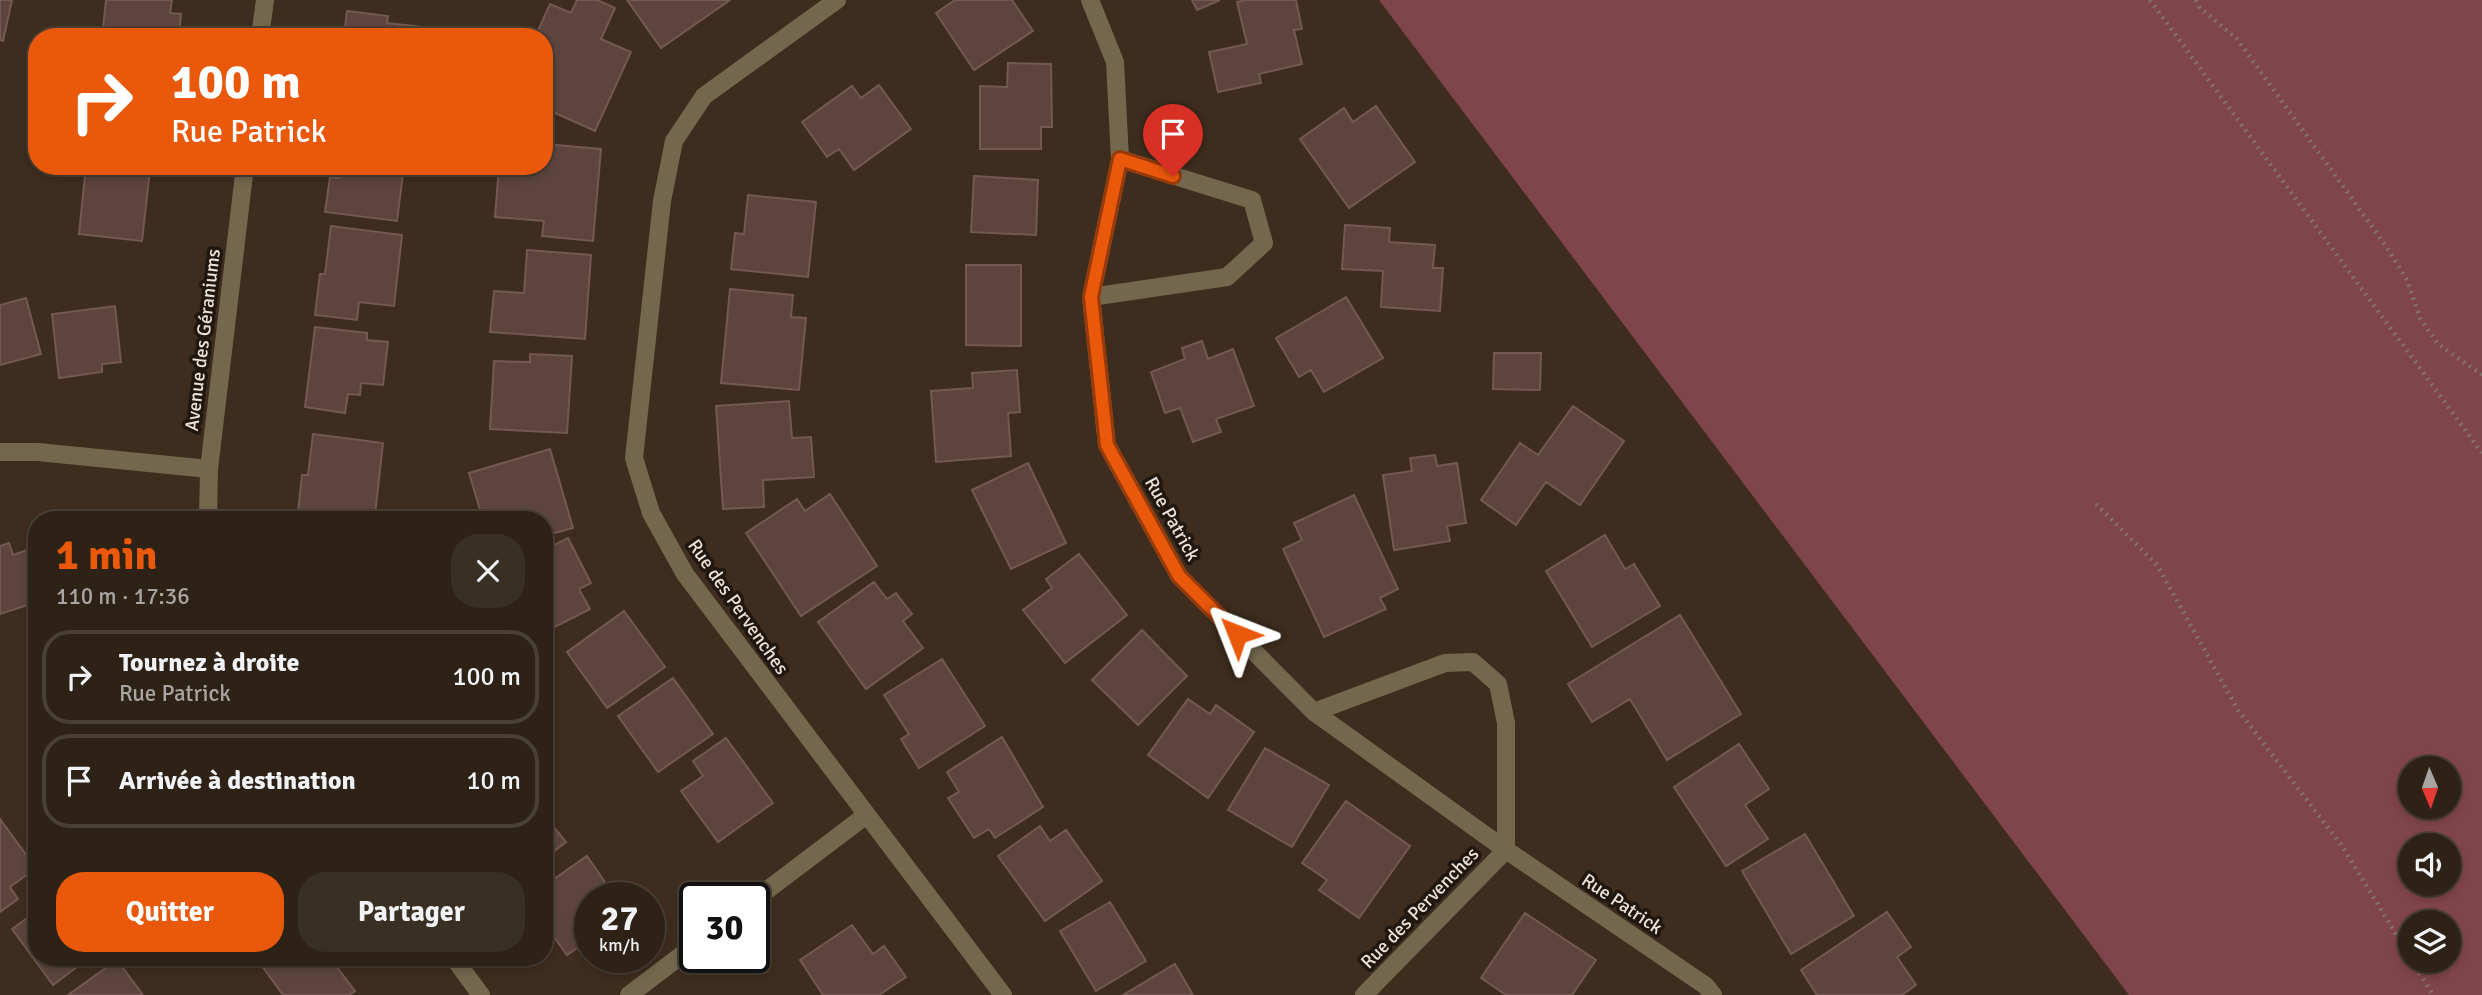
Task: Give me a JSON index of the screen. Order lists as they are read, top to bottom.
{
  "streets": {
    "street": ["Avenue des Géraniums", "Rue Patrick", "Rue des Pervenches"]
  },
  "crossings": [
    ["Rue Patrick", "Rue des Pervenches"]
  ],
  "north": "bottom",
  "page": {
    "turn": ["100 m", "Rue Patrick"],
    "heading": ["1 min", "110 m · 17:36"],
    "list": [
      {
        "name": "Tournez à droite",
        "note": "Rue Patrick",
        "value": "100 m"
      },
      {
        "name": "Arrivée à destination",
        "value": "10 m"
      }
    ],
    "buttons": ["Quitter", "Partager"],
    "speed": "27 km/h",
    "limit": "30"
  }
}
